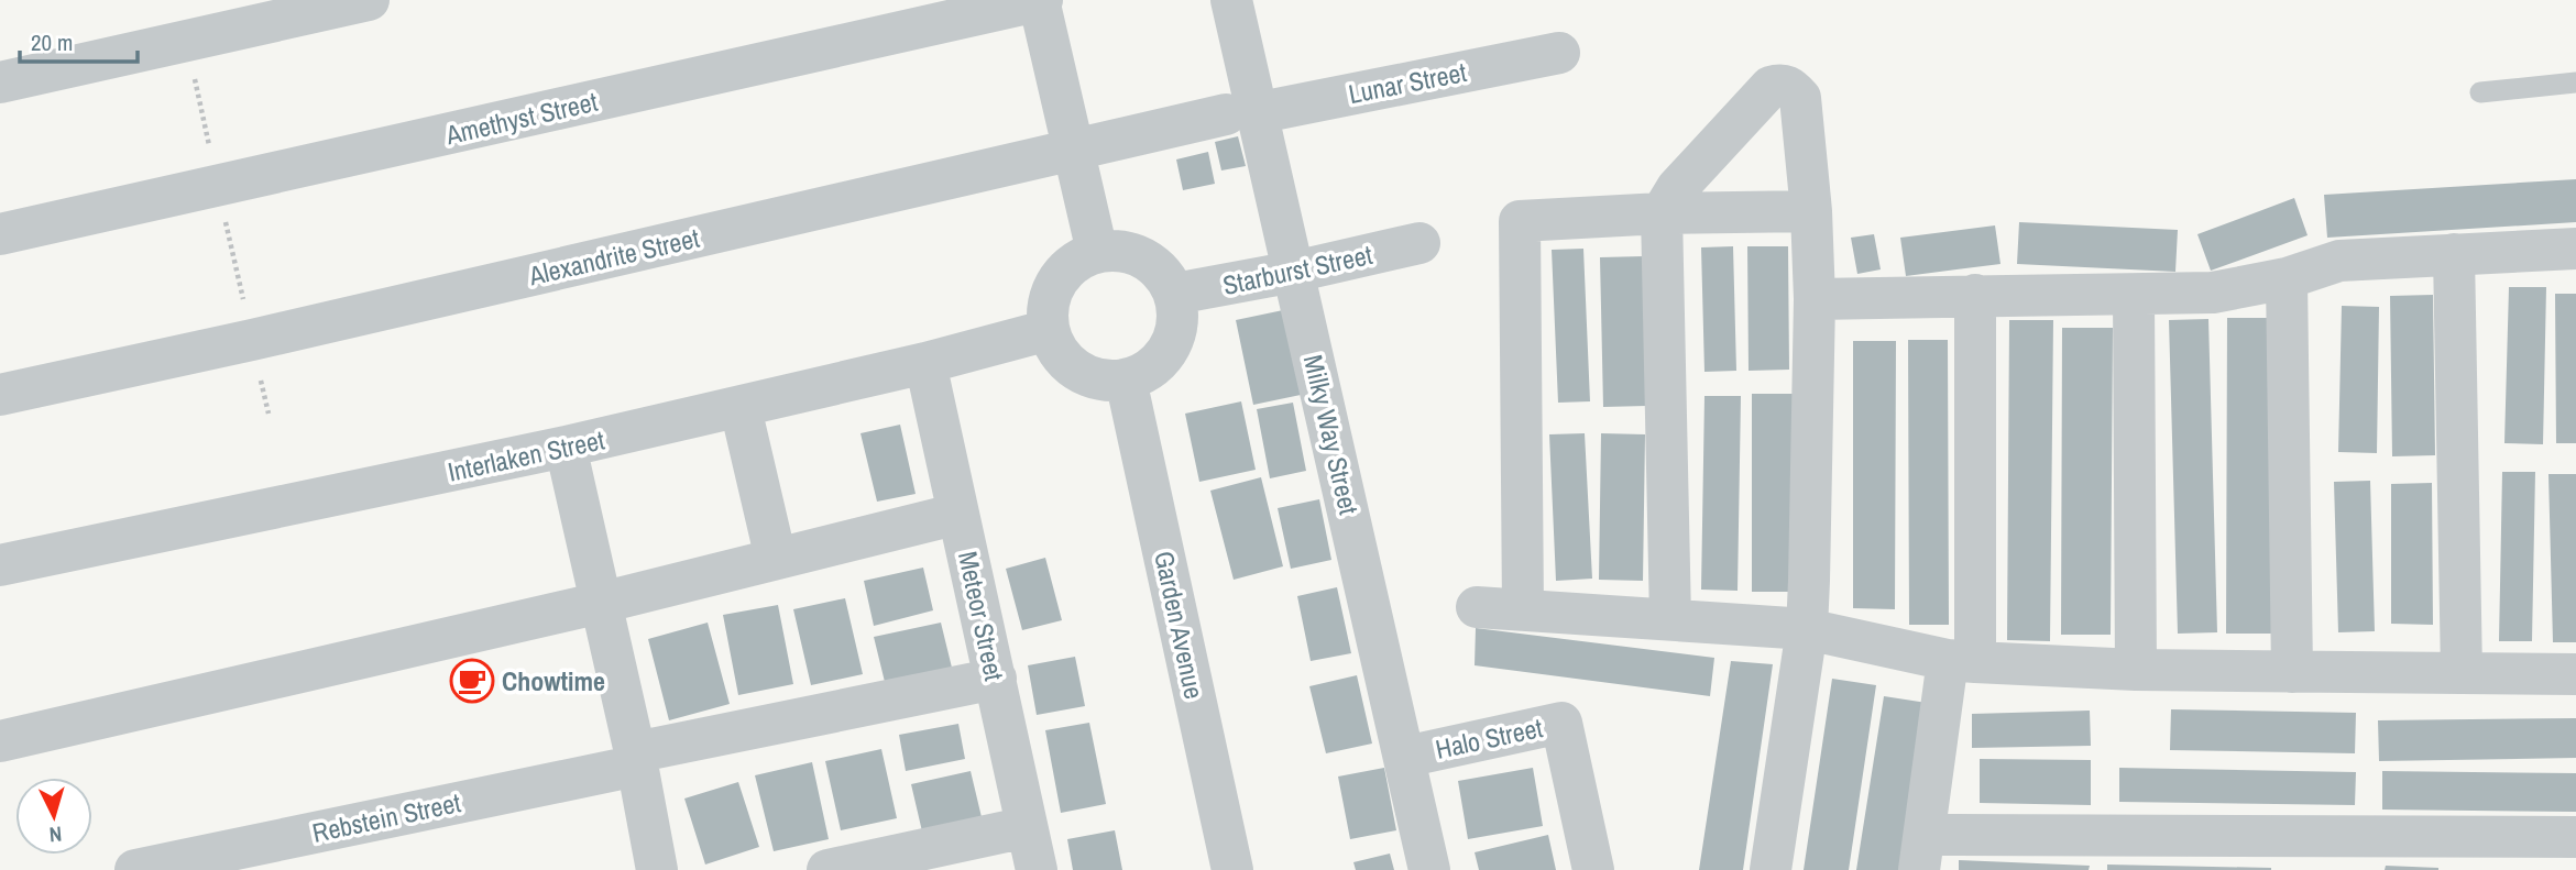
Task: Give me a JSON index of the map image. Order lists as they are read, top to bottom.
{
  "streets": {
    "street": [
      "Lunar Street",
      "Amethyst Street",
      "Alexandrite Street",
      "Starburst Street",
      "Milky Way Street",
      "Interlaken Street",
      "Meteor Street",
      "Garden Avenue",
      "Halo Street",
      "Rebstein Street"
    ]
  },
  "crossings": [
    ["Lunar Street", "Alexandrite Street"],
    ["Lunar Street", "Milky Way Street"],
    ["Alexandrite Street", "Milky Way Street"],
    ["Starburst Street", "Milky Way Street"],
    ["Starburst Street", "Interlaken Street"],
    ["Starburst Street", "Garden Avenue"],
    ["Milky Way Street", "Halo Street"],
    ["Interlaken Street", "Meteor Street"],
    ["Interlaken Street", "Garden Avenue"],
    ["Meteor Street", "Rebstein Street"]
  ],
  "places": {
    "cafe": ["Chowtime"]
  },
  "scale_bar": "20 m",
  "north": "bottom"
}
